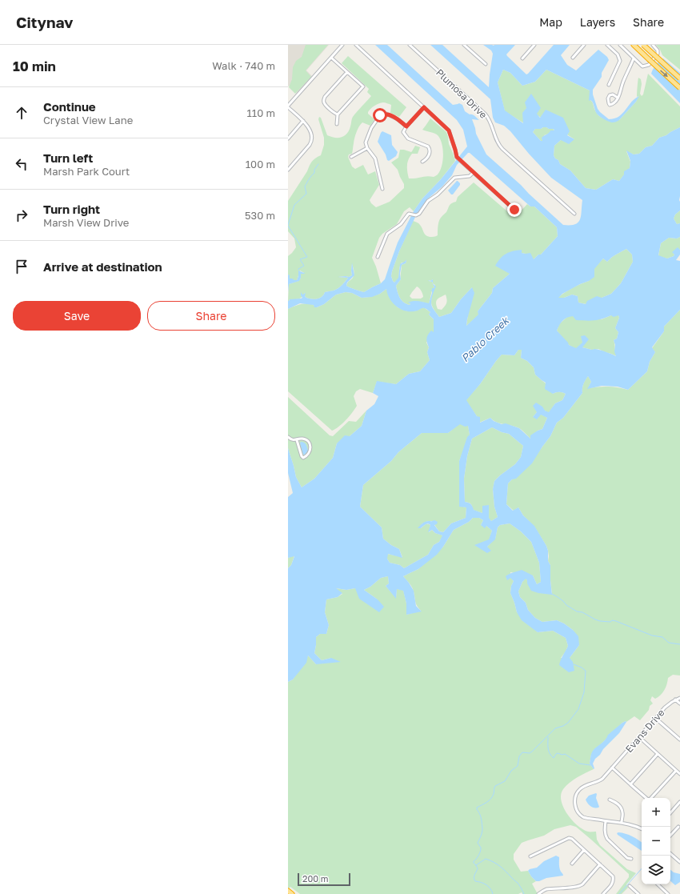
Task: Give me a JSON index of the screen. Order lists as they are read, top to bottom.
{
  "streets": {
    "street": ["Plumosa Drive", "Evans Drive"]
  },
  "water": ["Pablo Creek"],
  "scale_bar": "200 m",
  "page": {
    "header": "Citynav",
    "nav": ["Map", "Layers", "Share"],
    "heading": ["10 min", "Walk · 740 m"],
    "list": [
      ["Continue", "Crystal View Lane", "110 m"],
      ["Turn left", "Marsh Park Court", "100 m"],
      ["Turn right", "Marsh View Drive", "530 m"],
      "Arrive at destination"
    ],
    "buttons": ["Save", "Share"],
    "map_buttons": ["+", "−"],
    "scale": "200 m"
  }
}
